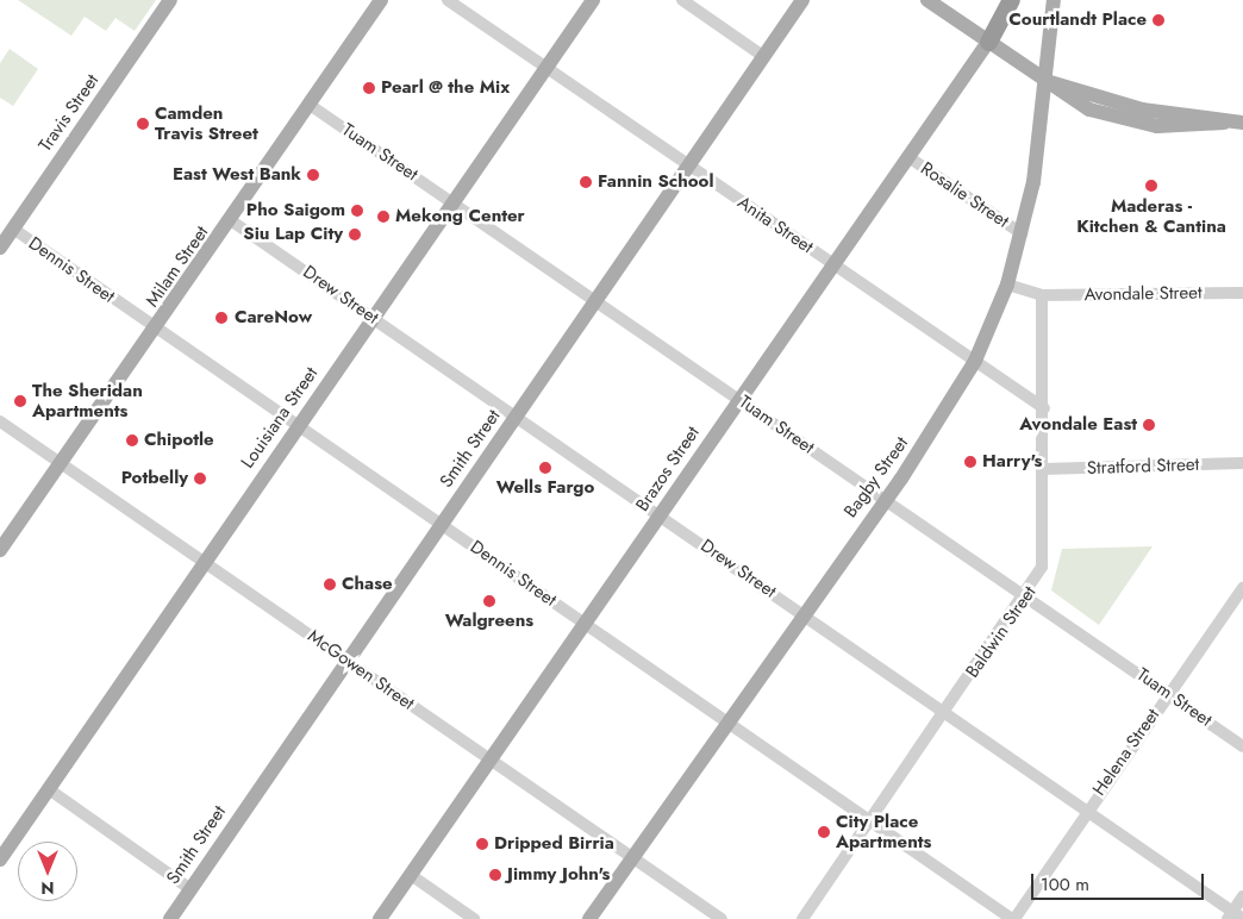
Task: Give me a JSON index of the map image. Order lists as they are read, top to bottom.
{
  "streets": {
    "main road": [
      "Travis Street",
      "Milam Street",
      "Louisiana Street",
      "Smith Street",
      "Brazos Street",
      "Bagby Street"
    ],
    "street": [
      "Tuam Street",
      "Rosalie Street",
      "Anita Street",
      "Dennis Street",
      "Avondale Street",
      "Drew Street",
      "Stratford Street",
      "Baldwin Street",
      "McGowen Street",
      "Helena Street"
    ]
  },
  "crossings": [
    ["Travis Street", "Dennis Street"],
    ["Tuam Street", "Milam Street"],
    ["Tuam Street", "Louisiana Street"],
    ["Tuam Street", "Smith Street"],
    ["Tuam Street", "Brazos Street"],
    ["Tuam Street", "Bagby Street"],
    ["Tuam Street", "Baldwin Street"],
    ["Tuam Street", "Helena Street"],
    ["Rosalie Street", "Brazos Street"],
    ["Rosalie Street", "Bagby Street"],
    ["Anita Street", "Louisiana Street"],
    ["Anita Street", "Smith Street"],
    ["Anita Street", "Brazos Street"],
    ["Anita Street", "Bagby Street"],
    ["Anita Street", "Baldwin Street"],
    ["Milam Street", "Dennis Street"],
    ["Milam Street", "Drew Street"],
    ["Milam Street", "McGowen Street"],
    ["Dennis Street", "Louisiana Street"],
    ["Dennis Street", "Smith Street"],
    ["Dennis Street", "Brazos Street"],
    ["Dennis Street", "Bagby Street"],
    ["Dennis Street", "Baldwin Street"],
    ["Dennis Street", "Helena Street"],
    ["Avondale Street", "Baldwin Street"],
    ["Drew Street", "Louisiana Street"],
    ["Drew Street", "Smith Street"],
    ["Drew Street", "Brazos Street"],
    ["Drew Street", "Bagby Street"],
    ["Drew Street", "Baldwin Street"],
    ["Drew Street", "Helena Street"],
    ["Louisiana Street", "McGowen Street"],
    ["Smith Street", "McGowen Street"],
    ["Stratford Street", "Baldwin Street"],
    ["Brazos Street", "McGowen Street"],
    ["Bagby Street", "McGowen Street"]
  ],
  "places": [
    "Courtlandt Place",
    "Pearl @ the Mix",
    "Camden Travis Street",
    "East West Bank",
    "Fannin School",
    "Maderas - Kitchen & Cantina",
    "Pho Saigom",
    "Mekong Center",
    "Siu Lap City",
    "CareNow",
    "The Sheridan Apartments",
    "Avondale East",
    "Chipotle",
    "Harry's",
    "Wells Fargo",
    "Potbelly",
    "Chase",
    "Walgreens",
    "City Place Apartments",
    "Dripped Birria",
    "Jimmy John's"
  ],
  "scale_bar": "100 m",
  "north": "bottom"
}
